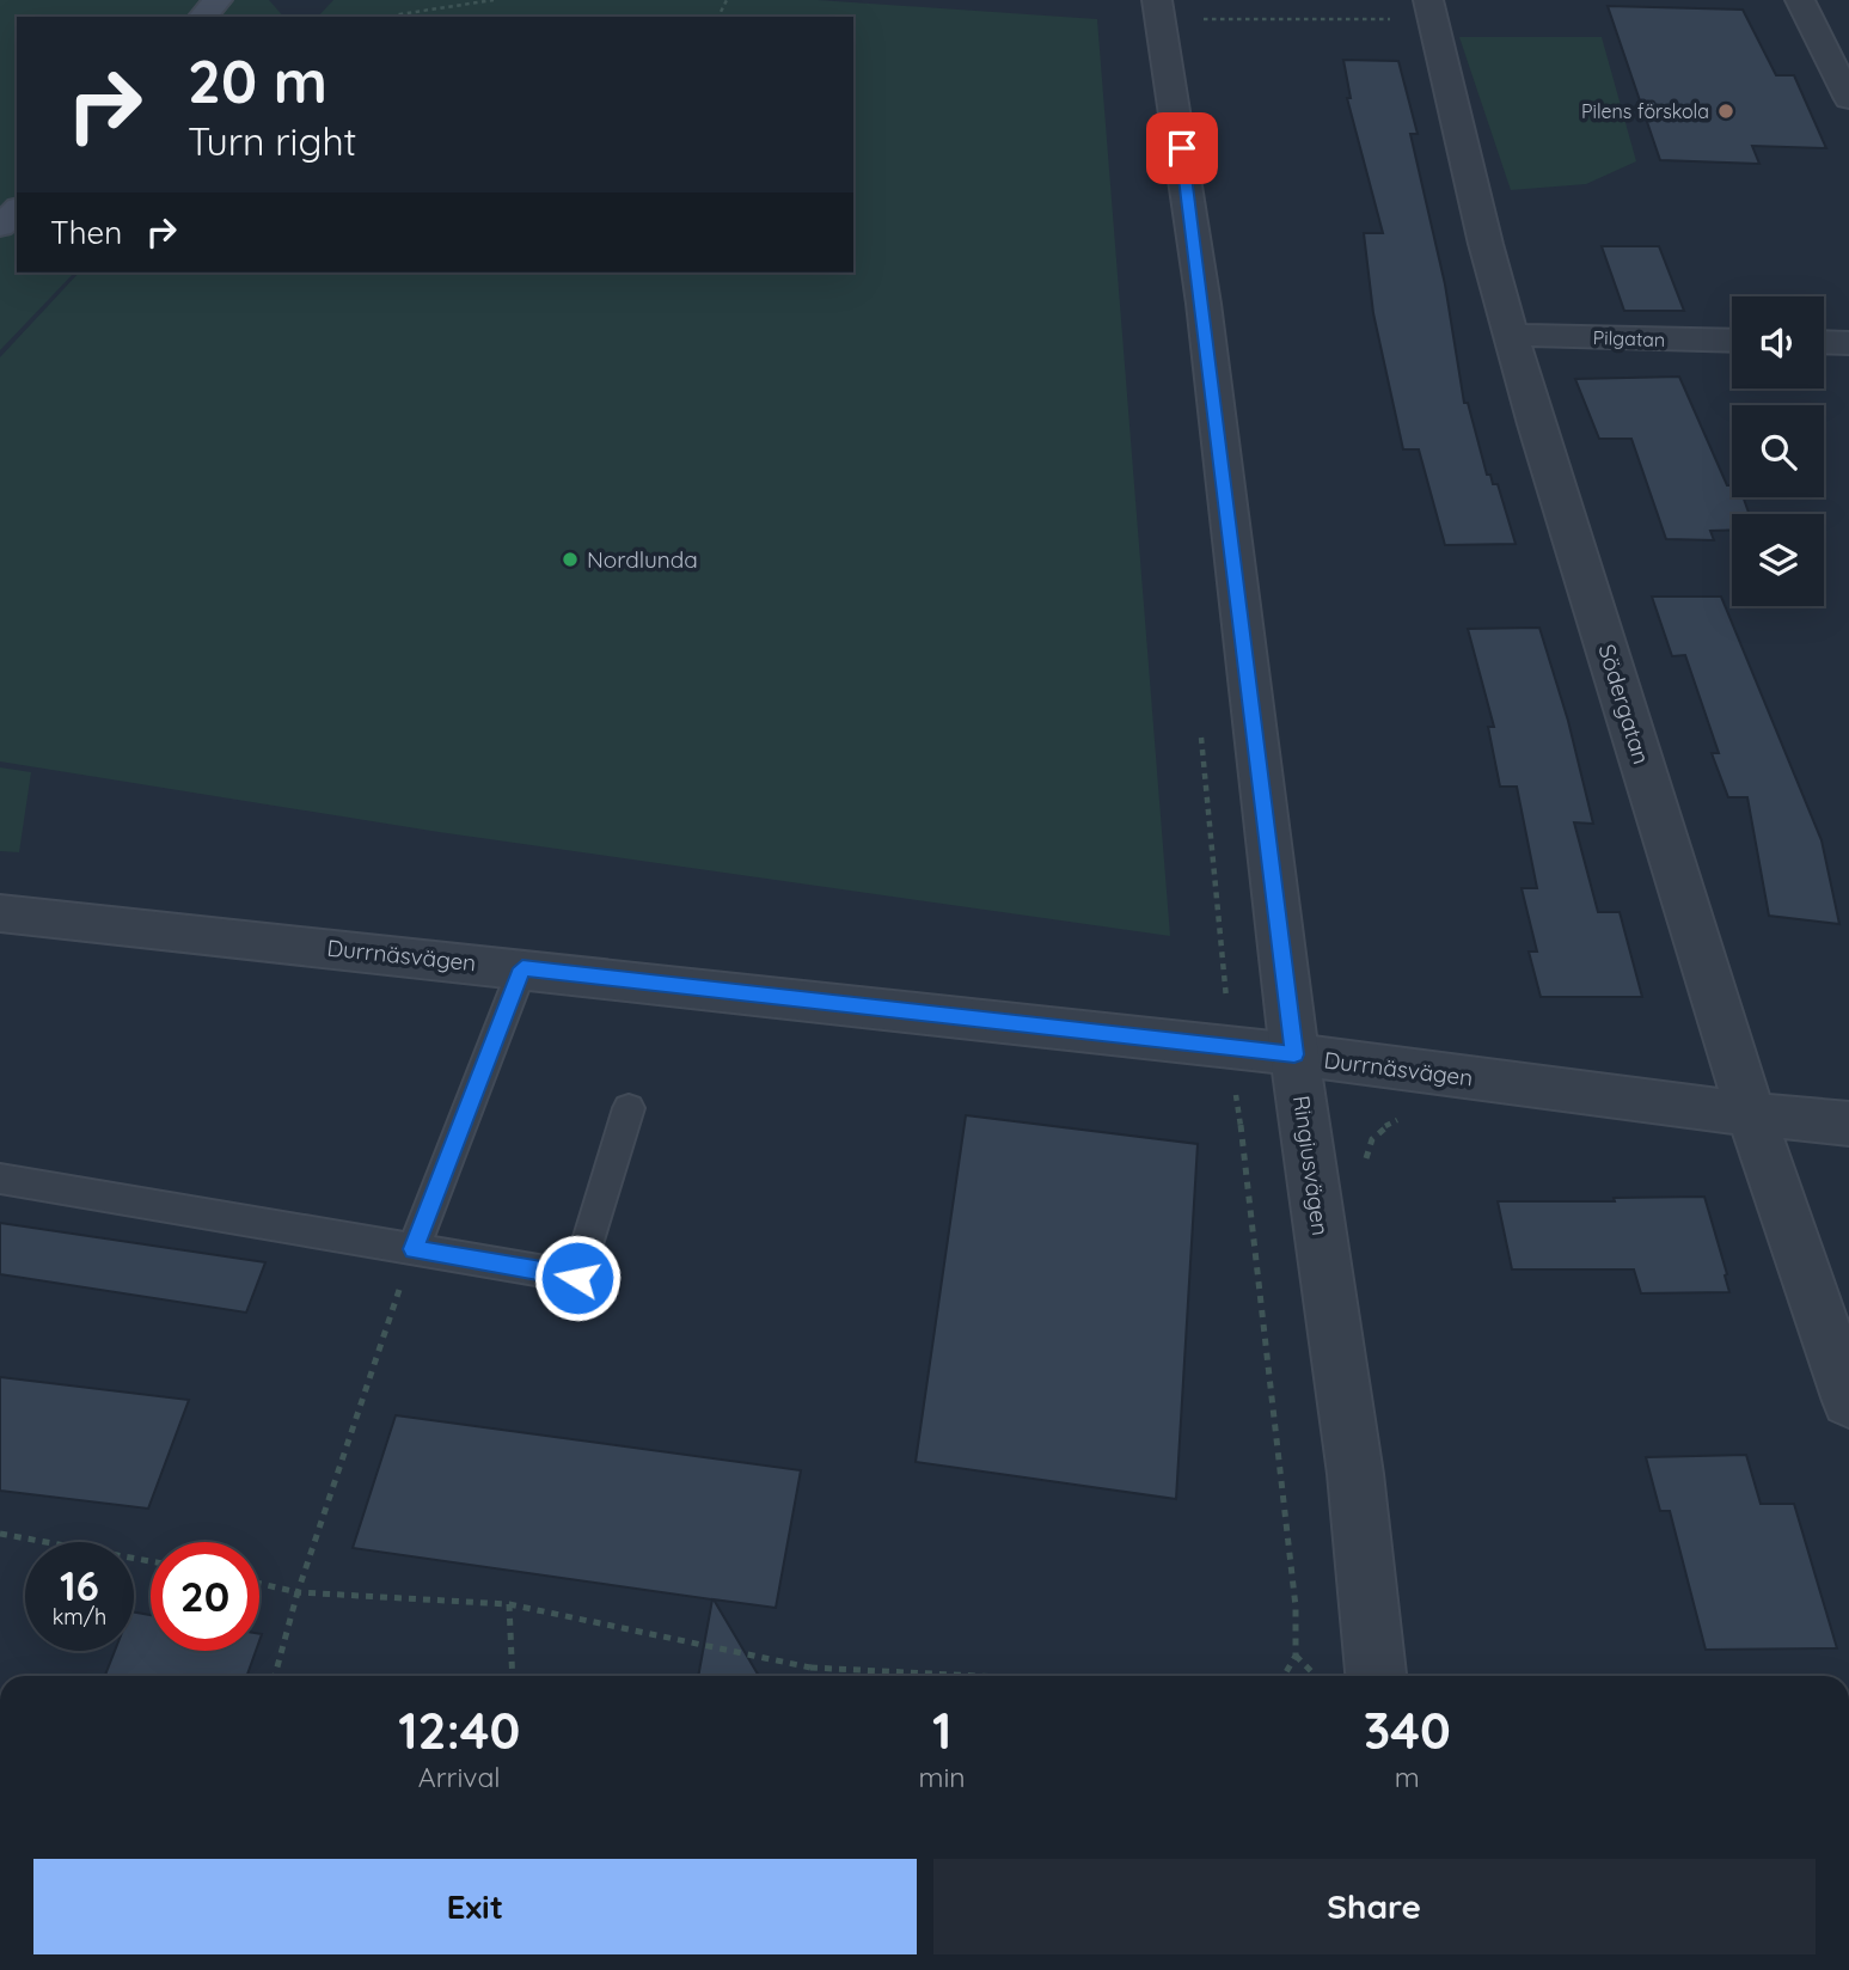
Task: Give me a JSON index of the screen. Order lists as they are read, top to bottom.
{
  "streets": {
    "street": [
      "Pilgatan",
      "Södergatan",
      "Durrnäsvägen",
      "Ringiusvägen"
    ]
  },
  "crossings": [
    ["Pilgatan", "Södergatan"],
    ["Södergatan", "Durrnäsvägen"],
    ["Durrnäsvägen", "Ringiusvägen"]
  ],
  "places": ["Pilens förskola", "Nordlunda"],
  "page": {
    "turn": ["20 m", "Turn right"],
    "then": "Then",
    "speed": "16 km/h",
    "limit": "20",
    "eta": [
      "12:40",
      "Arrival",
      "1",
      "min",
      "340",
      "m"
    ],
    "buttons": ["Exit", "Share"]
  }
}
